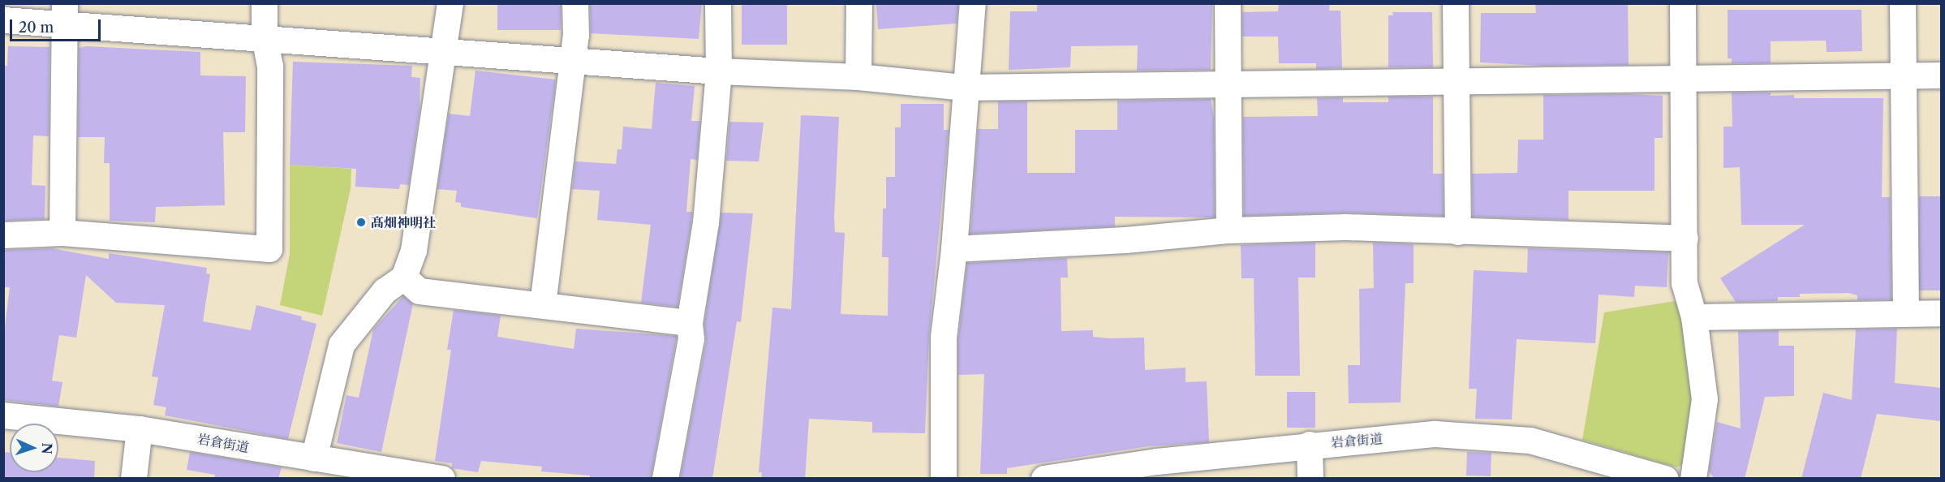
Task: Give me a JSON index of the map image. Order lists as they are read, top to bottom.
{
  "streets": {
    "street": ["岩倉街道"]
  },
  "places": ["髙畑神明社"],
  "scale_bar": "20 m",
  "north": "right"
}
